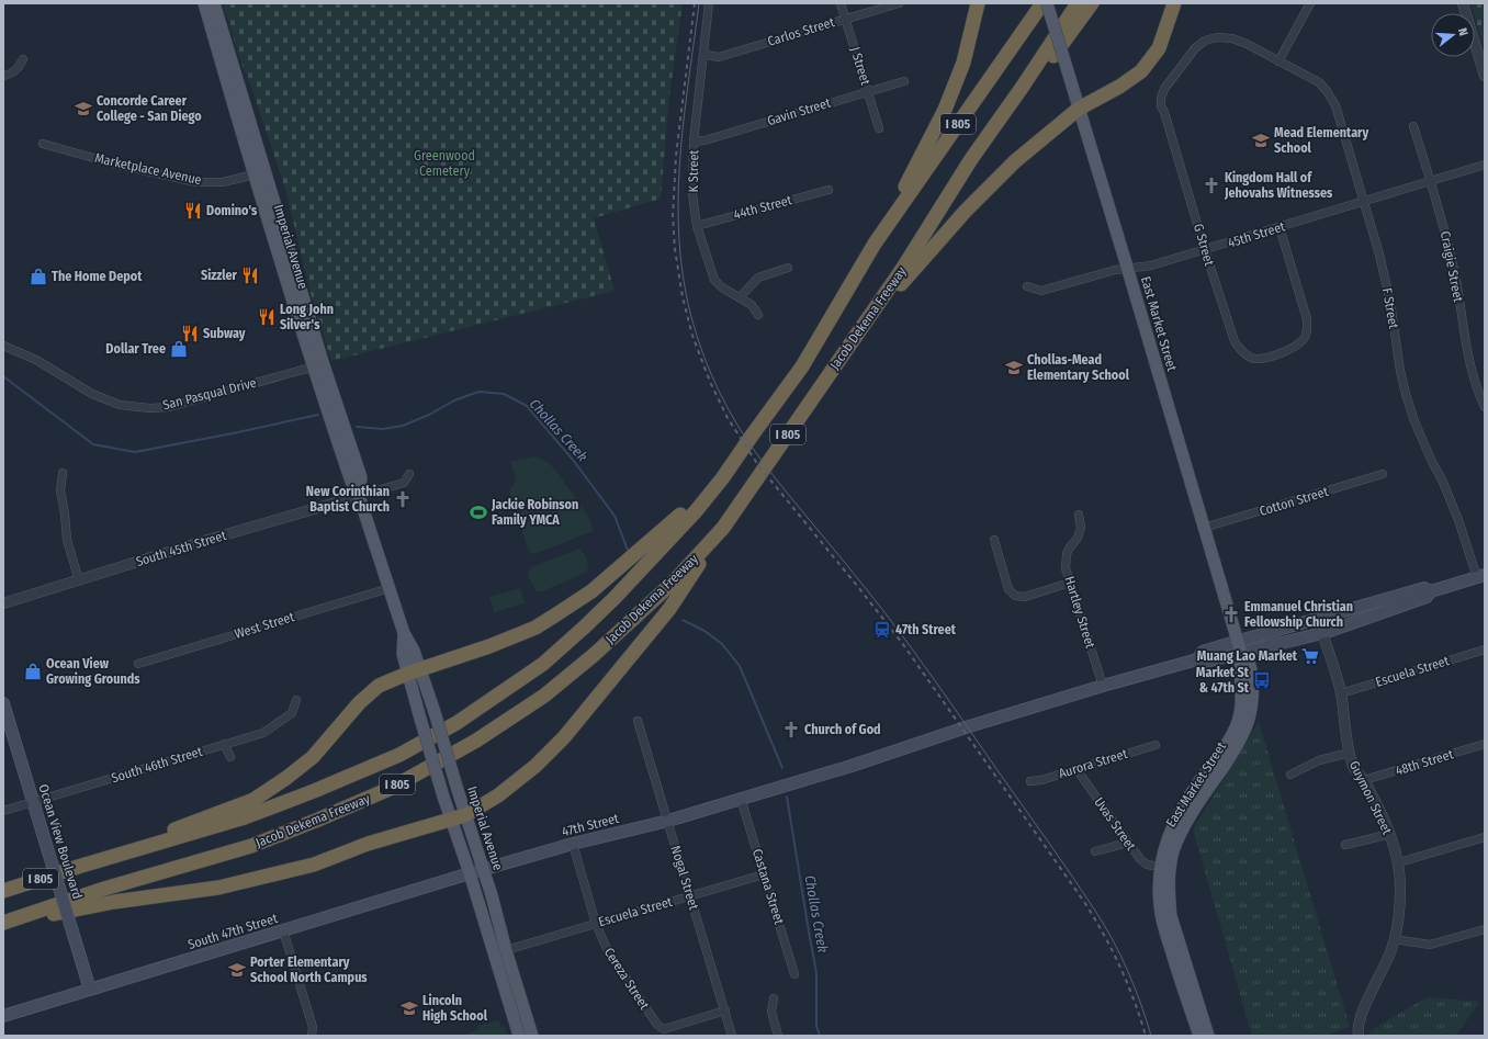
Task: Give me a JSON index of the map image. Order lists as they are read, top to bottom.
{
  "streets": {
    "highway": ["I 805", "Jacob Dekema Freeway"],
    "main road": [
      "Imperial Avenue",
      "East Market Street",
      "47th Street",
      "Ocean View Boulevard",
      "South 47th Street"
    ],
    "street": [
      "Carlos Street",
      "J Street",
      "Gavin Street",
      "Marketplace Avenue",
      "K Street",
      "44th Street",
      "45th Street",
      "G Street",
      "Craigie Street",
      "F Street",
      "San Pasqual Drive",
      "Cotton Street",
      "South 45th Street",
      "Hartley Street",
      "West Street",
      "Escuela Street",
      "48th Street",
      "Aurora Street",
      "South 46th Street",
      "Guymon Street",
      "Uvas Street",
      "Nogal Street",
      "Castana Street",
      "Cereza Street"
    ]
  },
  "crossings": [
    ["Carlos Street", "J Street"],
    ["Carlos Street", "K Street"],
    ["J Street", "Gavin Street"],
    ["Gavin Street", "K Street"],
    ["Marketplace Avenue", "Imperial Avenue"],
    ["K Street", "44th Street"],
    ["45th Street", "G Street"],
    ["45th Street", "Craigie Street"],
    ["45th Street", "F Street"],
    ["45th Street", "East Market Street"],
    ["G Street", "F Street"],
    ["Imperial Avenue", "San Pasqual Drive"],
    ["Imperial Avenue", "South 45th Street"],
    ["Imperial Avenue", "West Street"],
    ["Imperial Avenue", "Escuela Street"],
    ["Imperial Avenue", "47th Street"],
    ["Imperial Avenue", "South 47th Street"],
    ["F Street", "47th Street"],
    ["East Market Street", "Cotton Street"],
    ["East Market Street", "Uvas Street"],
    ["East Market Street", "47th Street"],
    ["Hartley Street", "47th Street"],
    ["Escuela Street", "Guymon Street"],
    ["Escuela Street", "Nogal Street"],
    ["Escuela Street", "Castana Street"],
    ["Escuela Street", "Cereza Street"],
    ["48th Street", "Guymon Street"],
    ["Aurora Street", "Uvas Street"],
    ["South 46th Street", "Ocean View Boulevard"],
    ["Guymon Street", "47th Street"],
    ["47th Street", "Nogal Street"],
    ["47th Street", "Castana Street"],
    ["47th Street", "South 47th Street"],
    ["47th Street", "Cereza Street"],
    ["Ocean View Boulevard", "South 47th Street"],
    ["Nogal Street", "Cereza Street"]
  ],
  "water": ["Chollas Creek"],
  "parks": ["Greenwood Cemetery"],
  "places": {
    "school or university": [
      "Concorde Career College - San Diego",
      "Mead Elementary School",
      "Chollas-Mead Elementary School",
      "Porter Elementary School North Campus",
      "Lincoln High School"
    ],
    "church": [
      "Kingdom Hall of Jehovahs Witnesses",
      "New Corinthian Baptist Church",
      "Emmanuel Christian Fellowship Church",
      "Church of God"
    ],
    "restaurant": [
      "Domino's",
      "Sizzler",
      "Long John Silver's",
      "Subway"
    ],
    "shop": ["The Home Depot", "Dollar Tree", "Ocean View Growing Grounds"],
    "sports": ["Jackie Robinson Family YMCA"],
    "station": ["47th Street"],
    "supermarket": ["Muang Lao Market"],
    "bus stop": ["Market St & 47th St"]
  },
  "north": "right"
}
